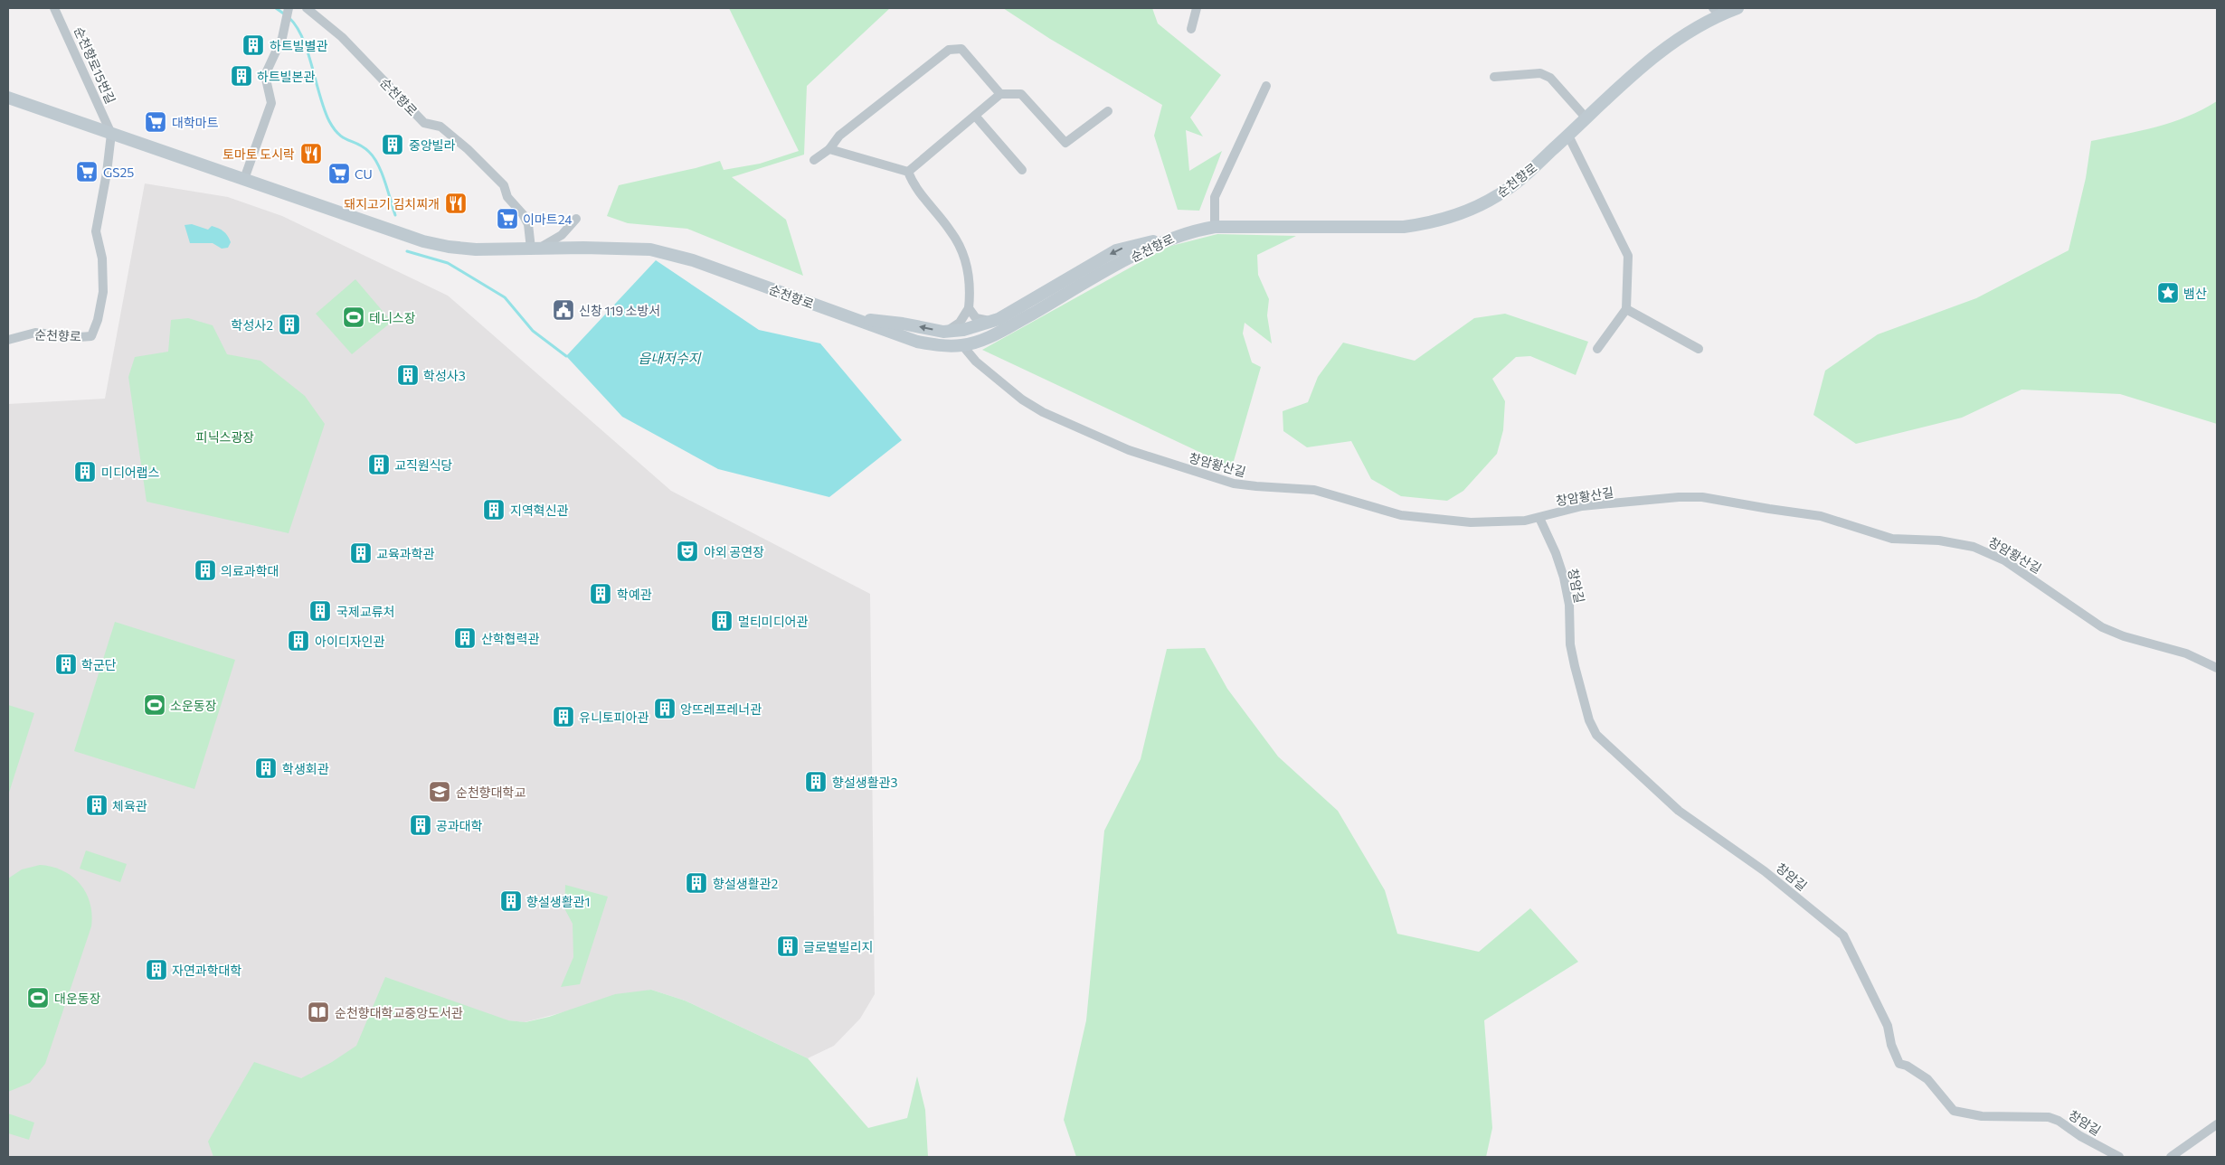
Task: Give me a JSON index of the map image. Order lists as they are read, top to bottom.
{
  "streets": {
    "main road": ["순천향로"],
    "street": ["순천향로15번길", "창암황산길", "창암길"]
  },
  "crossings": [
    ["순천향로15번길", "순천향로"],
    ["순천향로", "창암황산길"],
    ["창암황산길", "창암길"]
  ],
  "water": ["읍내저수지"],
  "parks": ["피닉스광장"],
  "places": {
    "building": [
      "하트빌별관",
      "하트빌본관",
      "중앙빌라",
      "학성사2",
      "학성사3",
      "교직원식당",
      "미디어랩스",
      "지역혁신관",
      "교육과학관",
      "의료과학대",
      "학예관",
      "국제교류처",
      "멀티미디어관",
      "산학협력관",
      "아이디자인관",
      "학군단",
      "앙뜨레프레너관",
      "유니토피아관",
      "학생회관",
      "향설생활관3",
      "체육관",
      "공과대학",
      "향설생활관2",
      "향설생활관1",
      "글로벌빌리지",
      "자연과학대학"
    ],
    "supermarket": [
      "대학마트",
      "GS25",
      "CU",
      "이마트24"
    ],
    "restaurant": ["토마토 도시락", "돼지고기 김치찌개"],
    "place": ["뱀산"],
    "public building": ["신창 119 소방서"],
    "sports": ["테니스장", "소운동장", "대운동장"],
    "theatre": ["야외 공연장"],
    "school or university": ["순천향대학교"],
    "library": ["순천향대학교중앙도서관"]
  }
}
